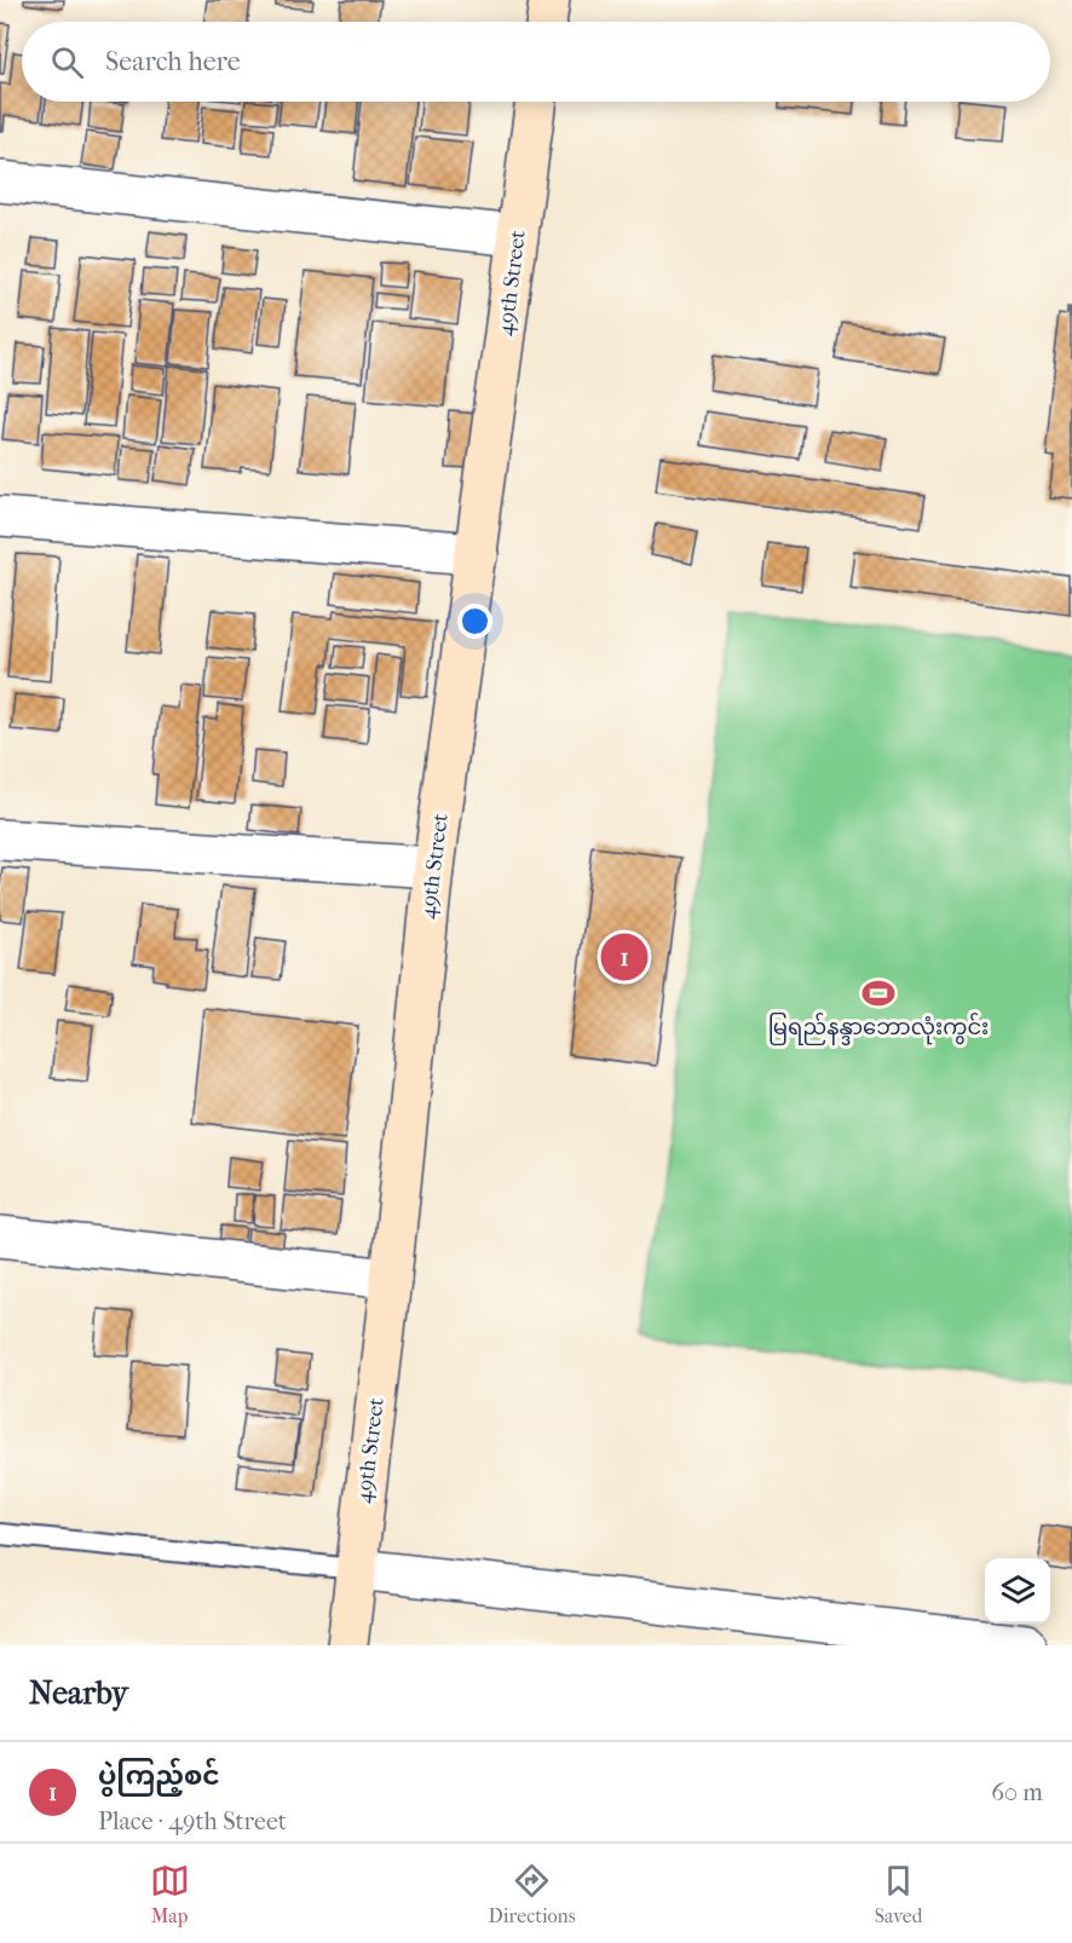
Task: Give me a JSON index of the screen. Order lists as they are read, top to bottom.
{
  "streets": {
    "main road": ["49th Street"]
  },
  "places": {
    "sports": ["မြရည်နန္ဒာဘောလုံးကွင်း"]
  },
  "page": {
    "search": "Search here",
    "pins": "1",
    "heading": "Nearby",
    "list": [
      {
        "mark": "1",
        "name": "ပွဲကြည့်စင်",
        "note": "Place · 49th Street",
        "value": "60 m"
      }
    ],
    "nav": ["Map", "Directions", "Saved"]
  }
}
